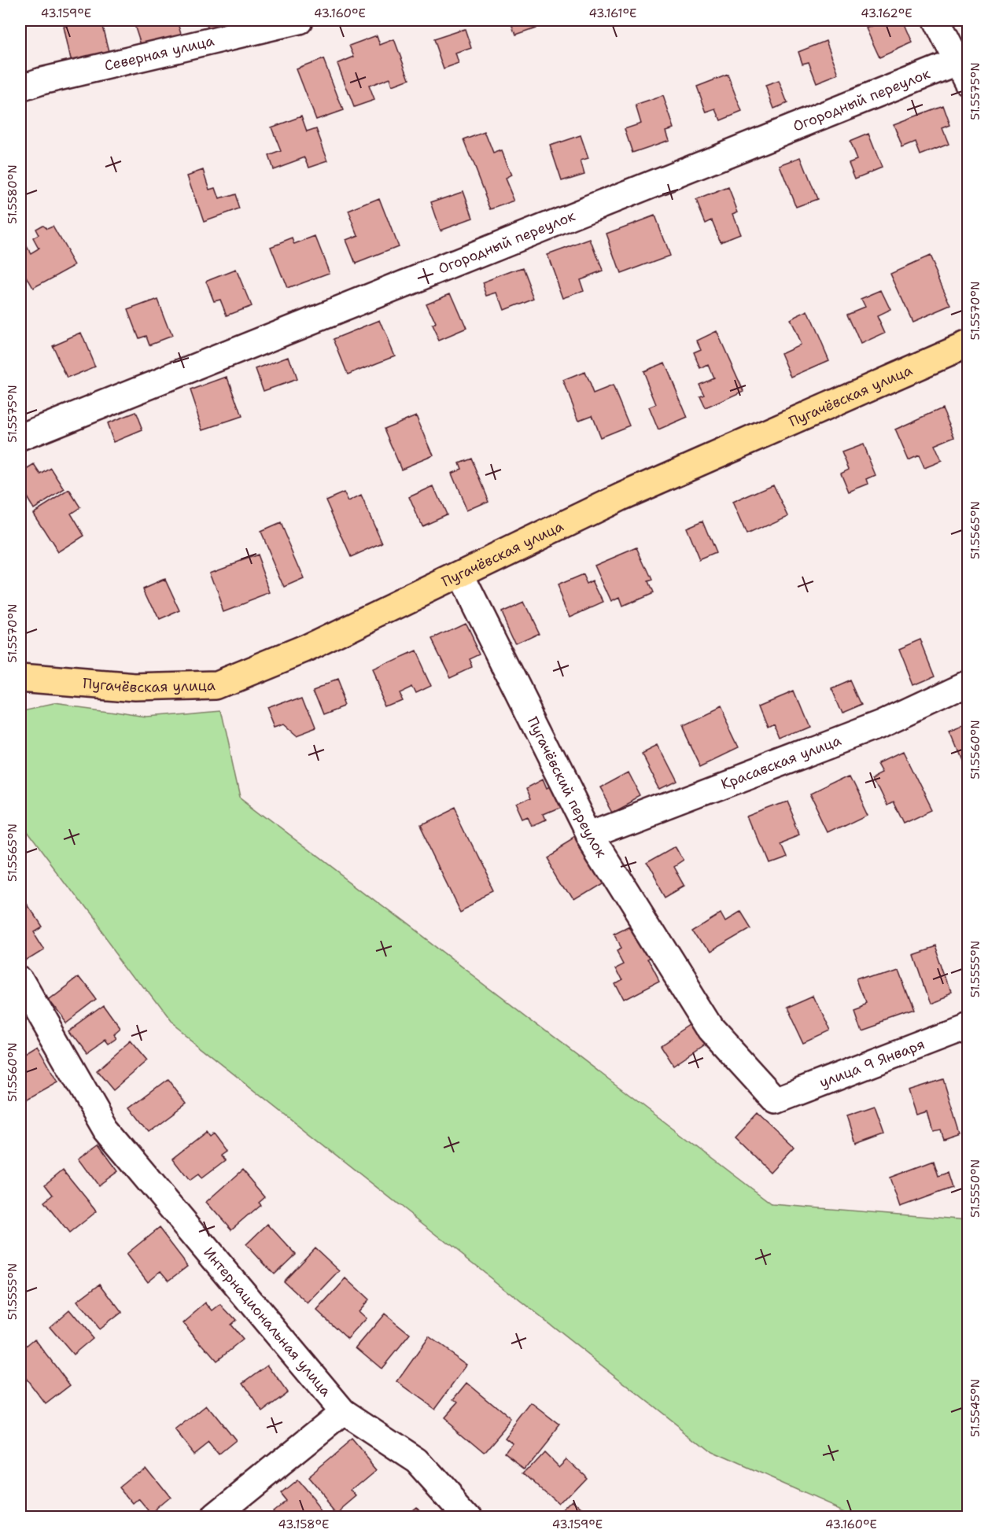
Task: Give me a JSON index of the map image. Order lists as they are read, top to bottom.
{
  "streets": {
    "main road": ["Пугачёвская улица"],
    "street": [
      "Северная улица",
      "Огородный переулок",
      "Красавская улица",
      "Пугачёвский переулок",
      "улица 9 Января",
      "Интернациональная улица"
    ]
  },
  "crossings": [
    ["Пугачёвская улица", "Пугачёвский переулок"],
    ["Красавская улица", "Пугачёвский переулок"],
    ["Пугачёвский переулок", "улица 9 Января"]
  ],
  "coordinates": [
    "43.159°E",
    "43.160°E",
    "43.161°E",
    "43.162°E",
    "51.5575°N",
    "51.5580°N",
    "51.5570°N",
    "51.5565°N",
    "51.5560°N",
    "51.5555°N",
    "51.5550°N",
    "51.5545°N",
    "43.158°E"
  ]
}
